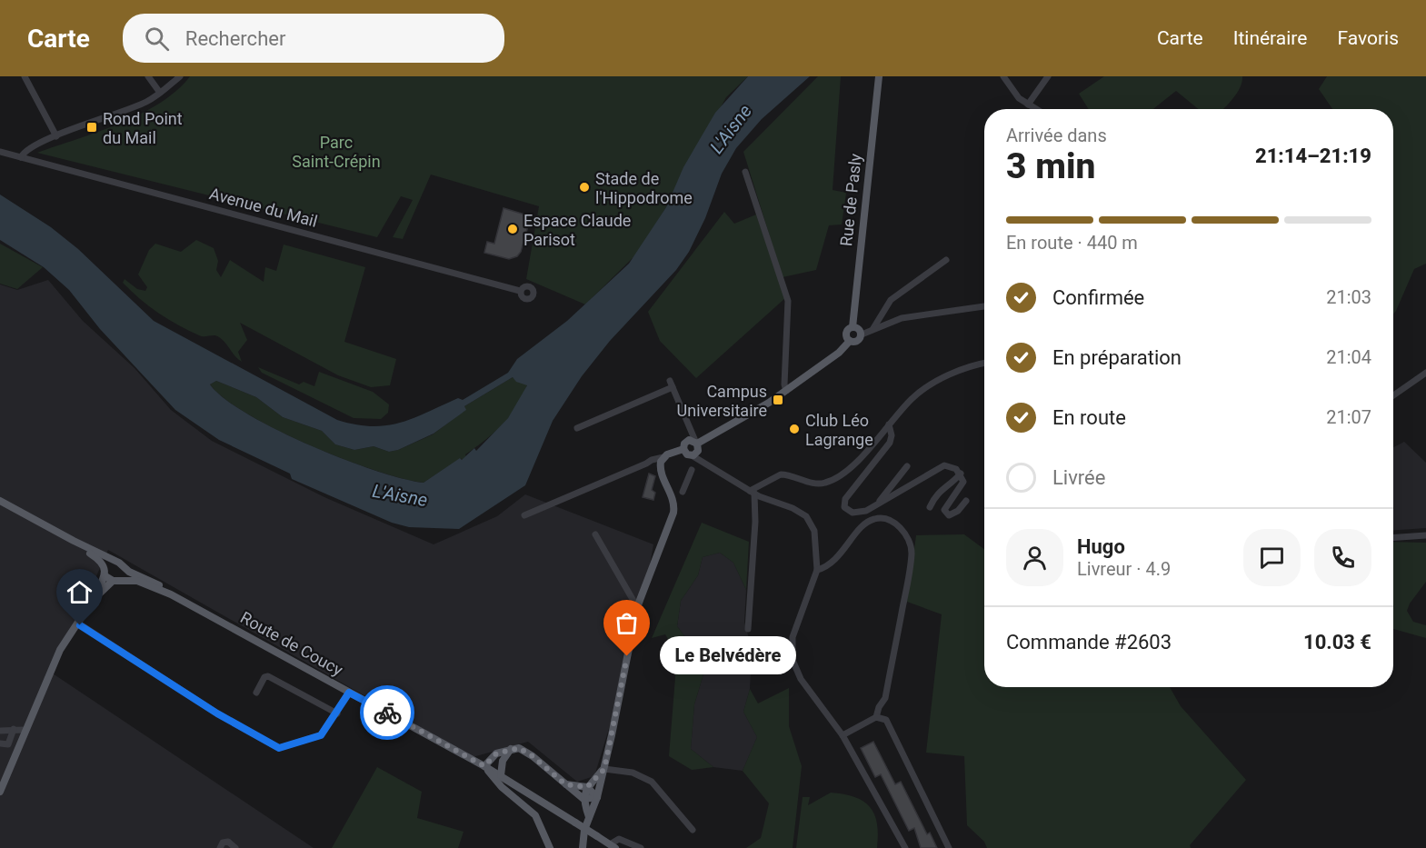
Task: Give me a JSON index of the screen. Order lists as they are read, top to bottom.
{
  "streets": {
    "main road": ["Rue de Pasly", "Route de Coucy"],
    "street": ["Avenue du Mail"]
  },
  "water": ["L'Aisne"],
  "parks": ["Parc Saint-Crépin"],
  "places": {
    "transit": ["Rond Point du Mail", "Campus Universitaire"],
    "other": [
      "Stade de l'Hippodrome",
      "Espace Claude Parisot",
      "Club Léo Lagrange",
      "Le Belvédère"
    ]
  },
  "page": {
    "header": "Carte",
    "search": "Rechercher",
    "nav": ["Carte", "Itinéraire", "Favoris"],
    "heading": ["3 min", "Arrivée dans", "21:14–21:19"],
    "panel": [
      "Hugo",
      "Livreur · 4.9",
      "Commande #2603",
      "10.03 €"
    ],
    "bar": "En route · 440 m",
    "list": [
      ["Confirmée", "21:03"],
      ["En préparation", "21:04"],
      ["En route", "21:07"],
      "Livrée"
    ],
    "bubble": "Le Belvédère"
  }
}
